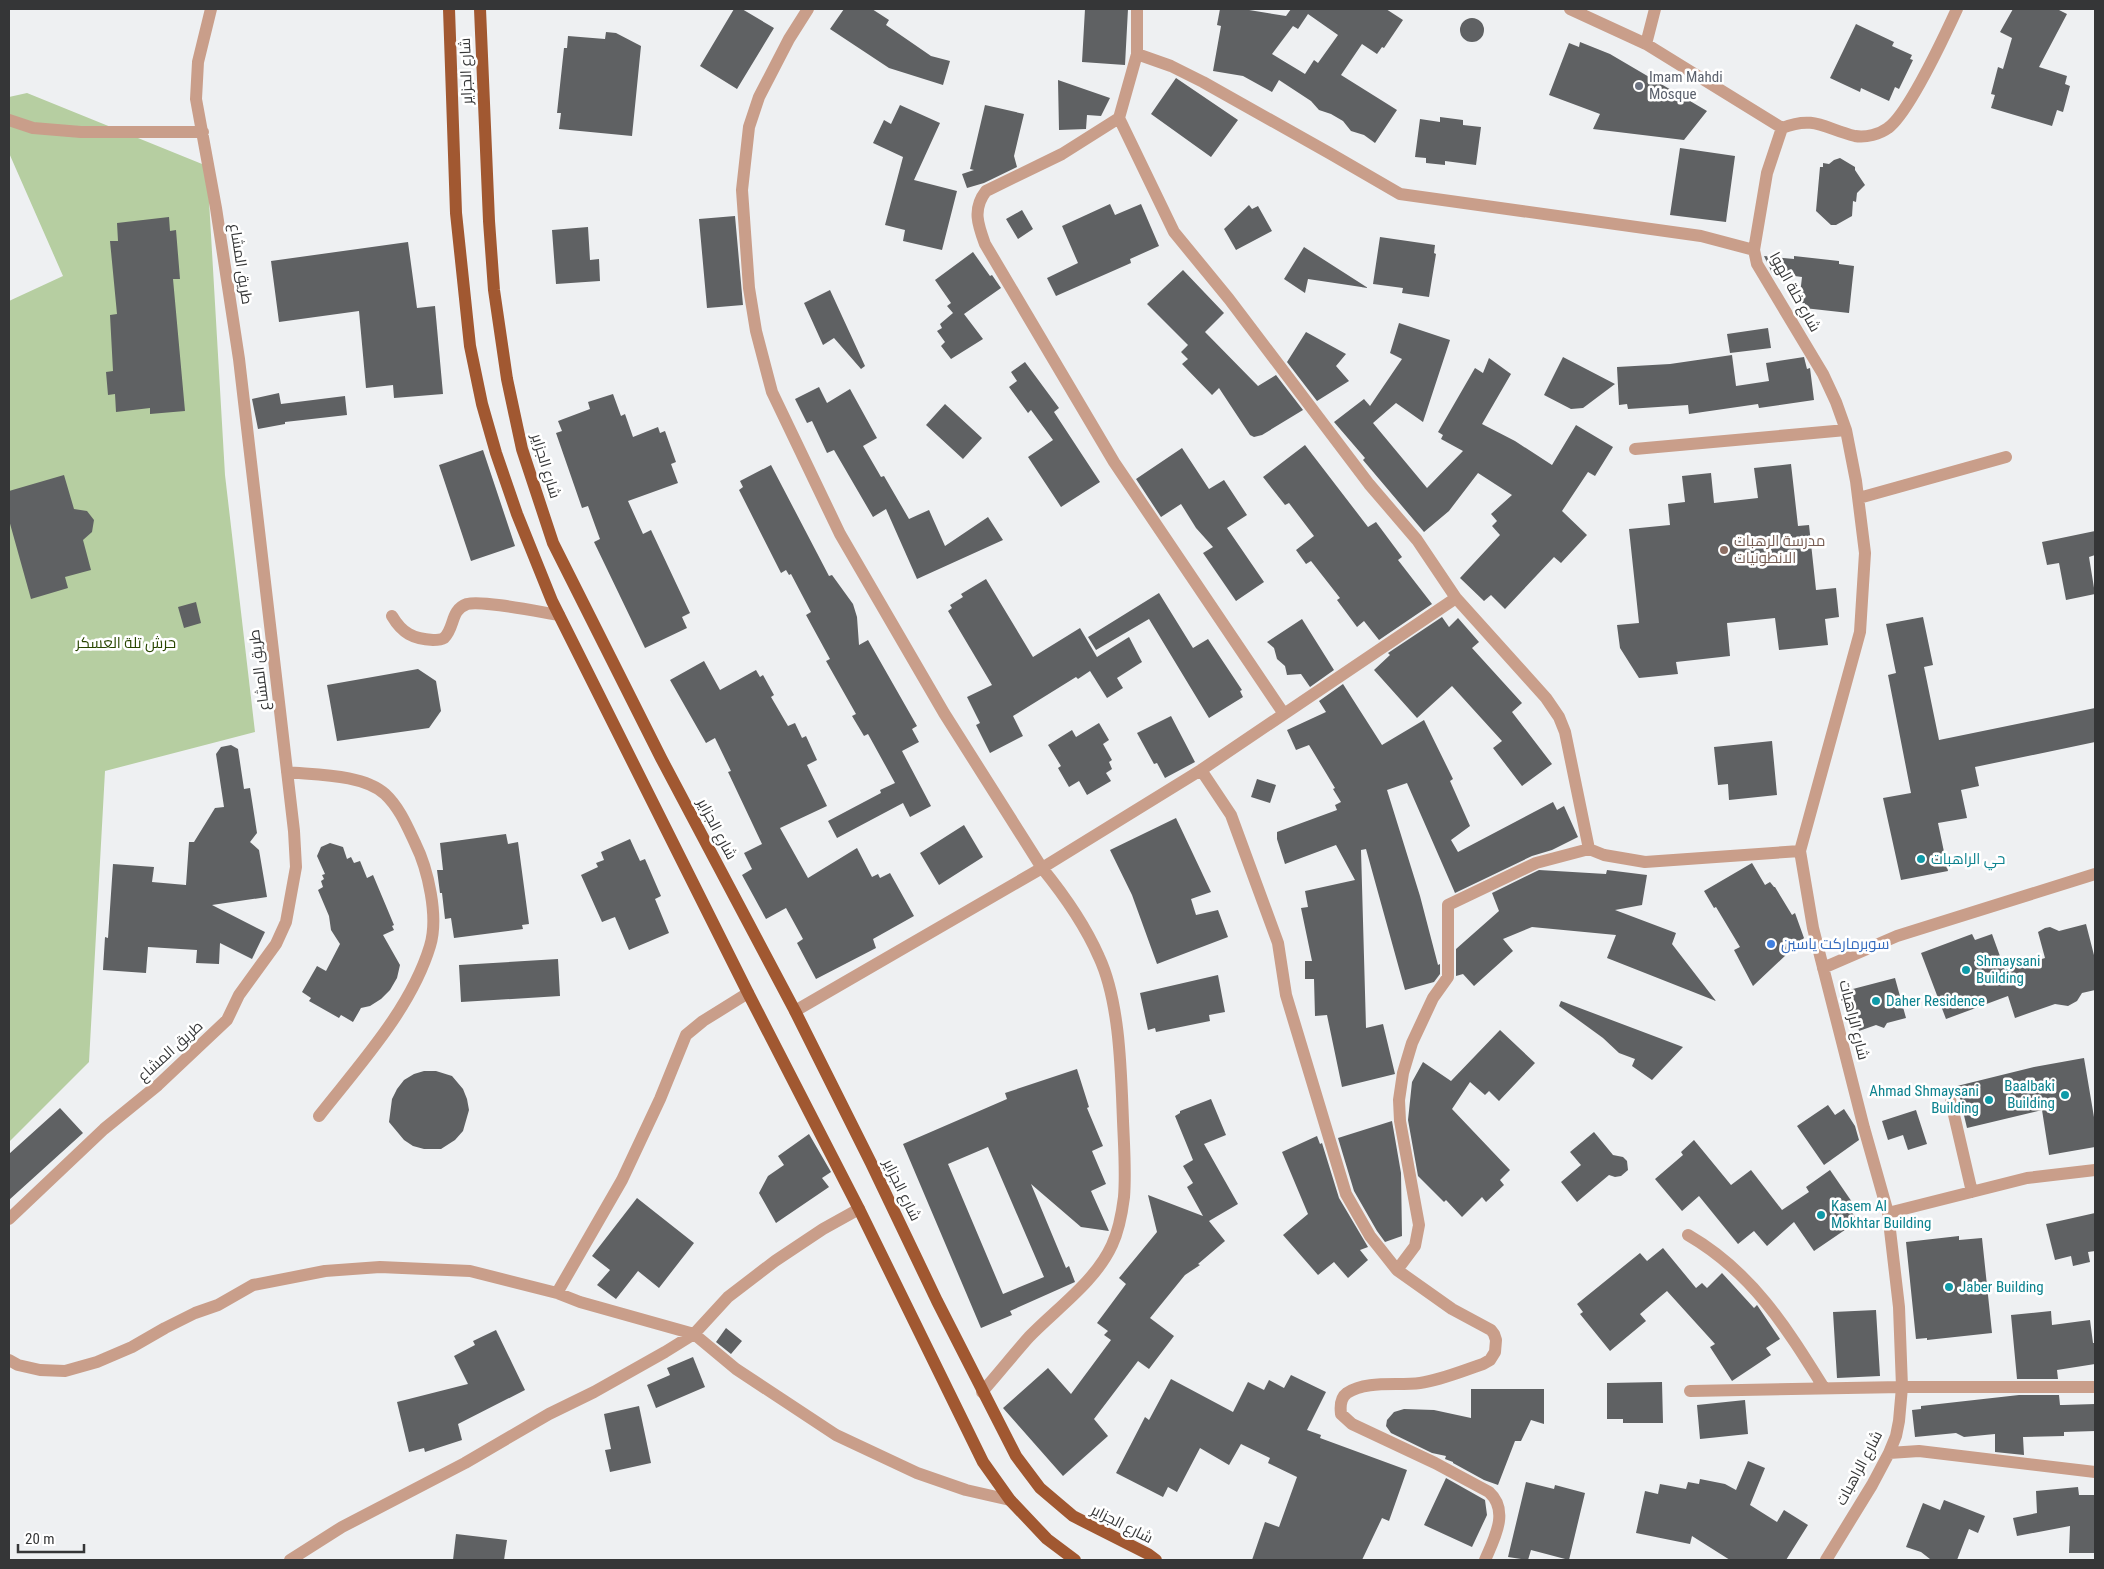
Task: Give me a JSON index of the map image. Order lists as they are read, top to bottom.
{
  "streets": {
    "main road": ["شارع الجزاير"],
    "street": ["طريق المشاع", "شارع خلة الهوا", "شارع الراهبات"]
  },
  "crossings": [
    ["شارع خلة الهوا", "شارع الراهبات"]
  ],
  "parks": ["حرش تلة العسكر"],
  "places": [
    "Imam Mahdi Mosque",
    "مدرسة الرهبات الانطونيات",
    "حي الراهبات",
    "سوبرماركت ياسين",
    "Shmaysani Building",
    "Daher Residence",
    "Baalbaki Building",
    "Ahmad Shmaysani Building",
    "Kasem Al Mokhtar Building",
    "Jaber Building"
  ],
  "scale_bar": "20 m"
}
